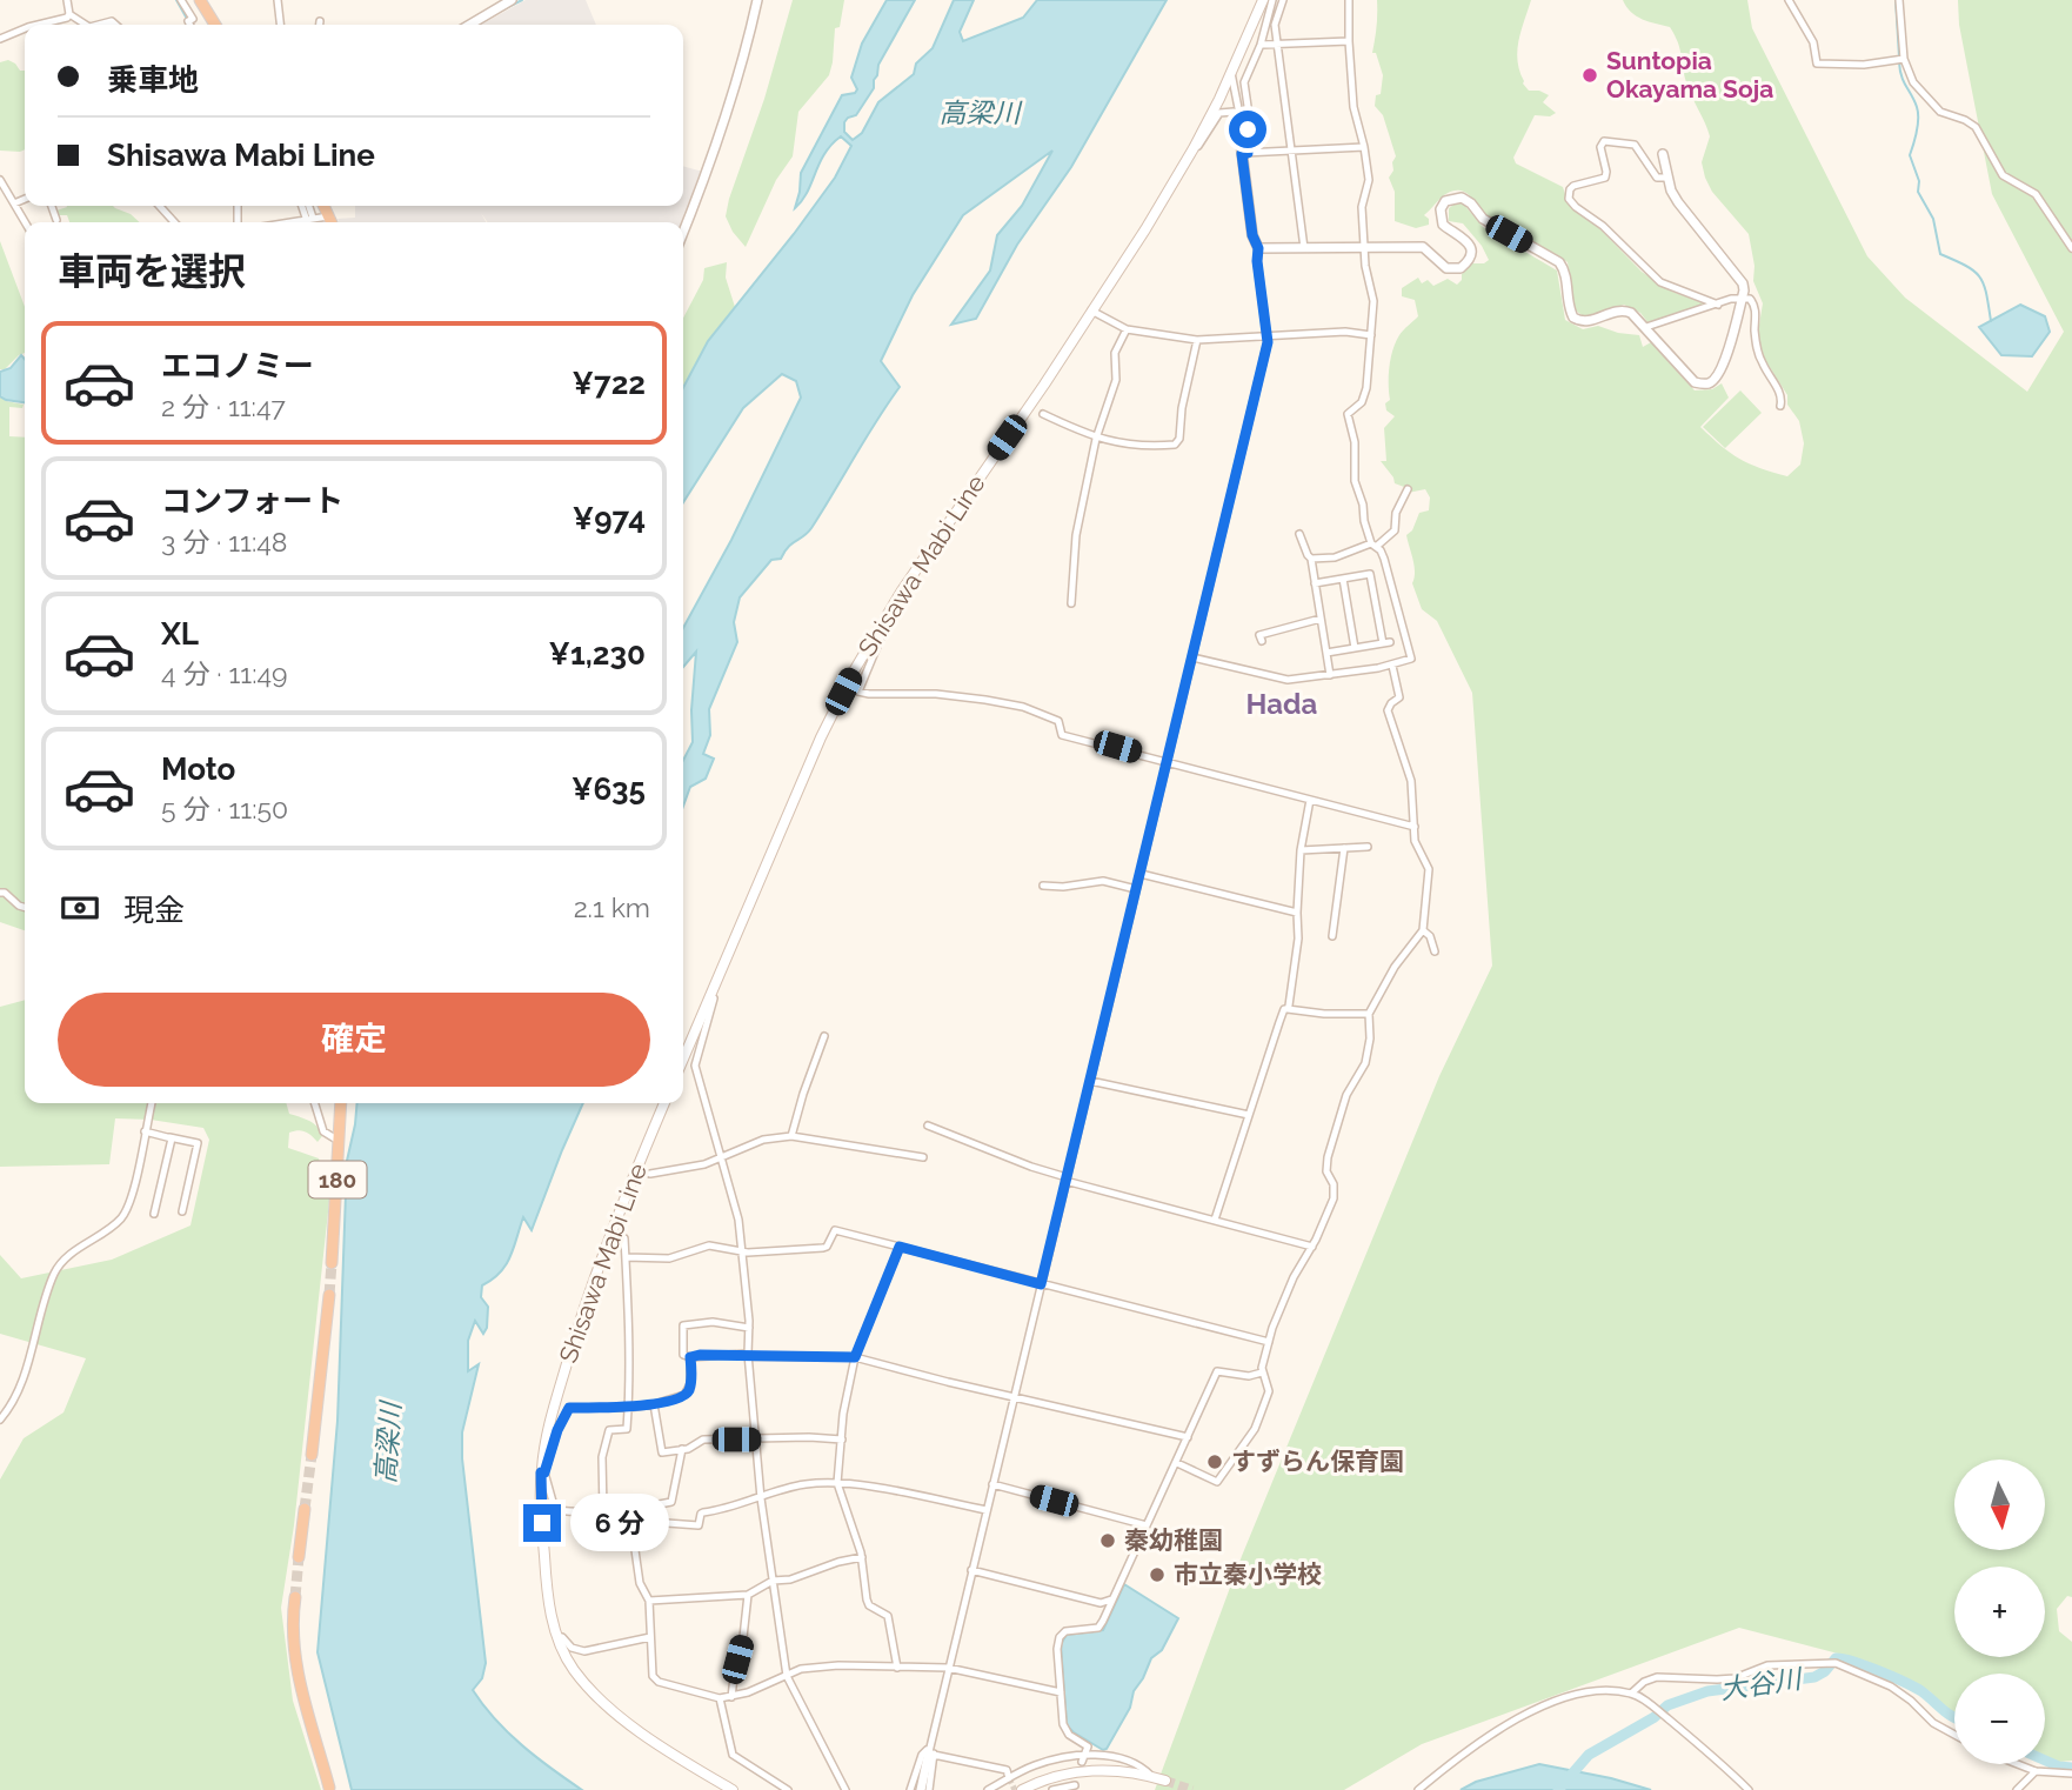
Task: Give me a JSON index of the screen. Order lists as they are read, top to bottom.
{
  "streets": {
    "highway": ["180"],
    "main road": ["Shisawa Mabi Line"]
  },
  "districts": ["Hada"],
  "water": ["高梁川", "大谷川"],
  "places": [
    "Suntopia Okayama Soja",
    "すずらん保育園",
    "秦幼稚園",
    "市立秦小学校"
  ],
  "north": "bottom",
  "page": {
    "banner": ["乗車地", "Shisawa Mabi Line"],
    "heading": "車両を選択",
    "list": [
      {
        "name": "エコノミー",
        "note": "2 分 · 11:47",
        "value": "¥722"
      },
      {
        "name": "コンフォート",
        "note": "3 分 · 11:48",
        "value": "¥974"
      },
      {
        "name": "XL",
        "note": "4 分 · 11:49",
        "value": "¥1,230"
      },
      {
        "name": "Moto",
        "note": "5 分 · 11:50",
        "value": "¥635"
      }
    ],
    "pay": ["現金", "2.1 km"],
    "buttons": "確定",
    "map_buttons": ["+", "−"],
    "bubble": "6 分"
  }
}
